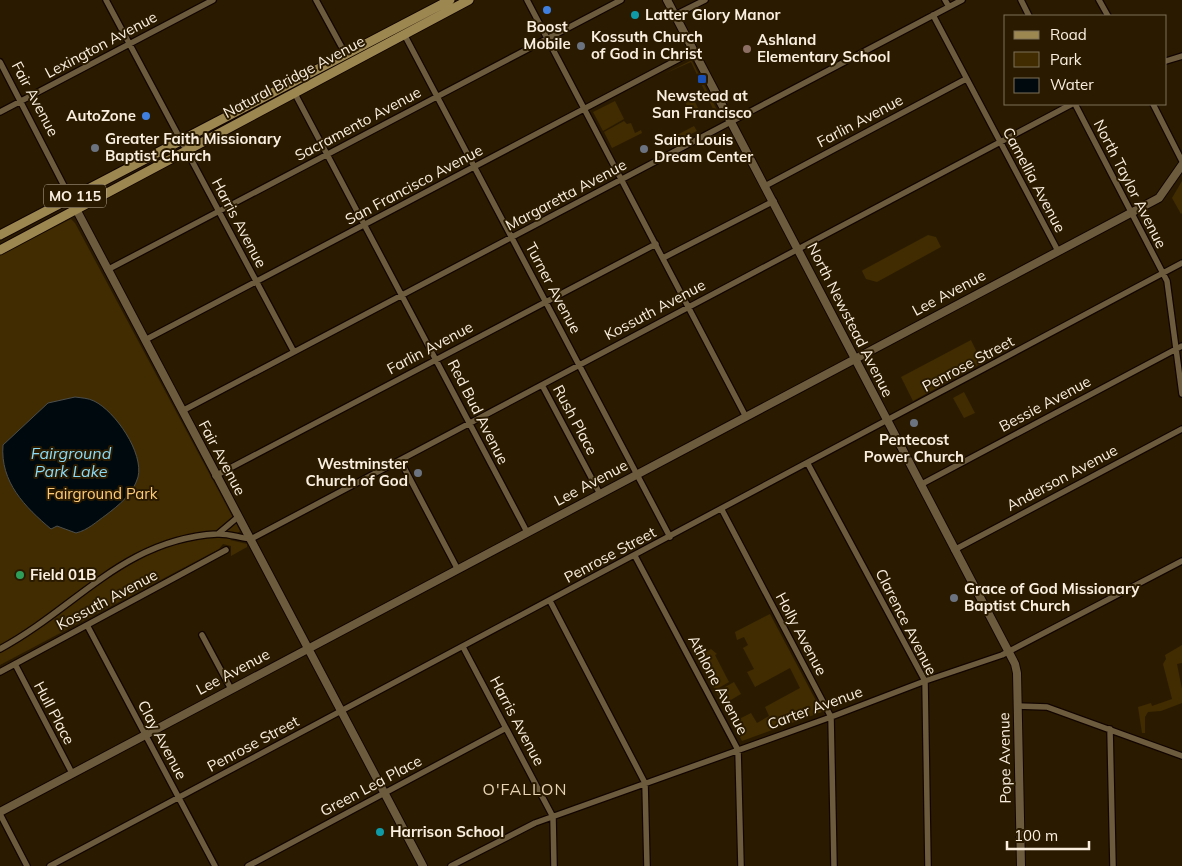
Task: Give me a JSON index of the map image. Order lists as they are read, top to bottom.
{
  "streets": {
    "main road": ["Natural Bridge Avenue", "MO 115"],
    "street": [
      "Lexington Avenue",
      "Fair Avenue",
      "Farlin Avenue",
      "Sacramento Avenue",
      "Camellia Avenue",
      "North Taylor Avenue",
      "San Francisco Avenue",
      "Margaretta Avenue",
      "Harris Avenue",
      "Turner Avenue",
      "Lee Avenue",
      "Kossuth Avenue",
      "North Newstead Avenue",
      "Penrose Street",
      "Bessie Avenue",
      "Red Bud Avenue",
      "Rush Place",
      "Anderson Avenue",
      "Clarence Avenue",
      "Holly Avenue",
      "Athlone Avenue",
      "Carter Avenue",
      "Hull Place",
      "Clay Avenue",
      "Pope Avenue",
      "Green Lea Place"
    ]
  },
  "crossings": [
    ["Lexington Avenue", "Fair Avenue"],
    ["Lexington Avenue", "Harris Avenue"],
    ["Natural Bridge Avenue", "Fair Avenue"],
    ["Natural Bridge Avenue", "Harris Avenue"],
    ["Natural Bridge Avenue", "Turner Avenue"],
    ["Natural Bridge Avenue", "Red Bud Avenue"],
    ["Fair Avenue", "Farlin Avenue"],
    ["Fair Avenue", "Sacramento Avenue"],
    ["Fair Avenue", "San Francisco Avenue"],
    ["Fair Avenue", "Margaretta Avenue"],
    ["Fair Avenue", "Lee Avenue"],
    ["Fair Avenue", "Kossuth Avenue"],
    ["Fair Avenue", "Penrose Street"],
    ["Fair Avenue", "Green Lea Place"],
    ["Farlin Avenue", "Camellia Avenue"],
    ["Farlin Avenue", "Turner Avenue"],
    ["Farlin Avenue", "North Newstead Avenue"],
    ["Farlin Avenue", "Red Bud Avenue"],
    ["Sacramento Avenue", "Harris Avenue"],
    ["Sacramento Avenue", "Turner Avenue"],
    ["Sacramento Avenue", "Red Bud Avenue"],
    ["Camellia Avenue", "Margaretta Avenue"],
    ["Camellia Avenue", "Lee Avenue"],
    ["Camellia Avenue", "Kossuth Avenue"],
    ["North Taylor Avenue", "Lee Avenue"],
    ["North Taylor Avenue", "Penrose Street"],
    ["North Taylor Avenue", "Bessie Avenue"],
    ["San Francisco Avenue", "Harris Avenue"],
    ["San Francisco Avenue", "Turner Avenue"],
    ["San Francisco Avenue", "North Newstead Avenue"],
    ["San Francisco Avenue", "Red Bud Avenue"],
    ["Margaretta Avenue", "Harris Avenue"],
    ["Margaretta Avenue", "Turner Avenue"],
    ["Margaretta Avenue", "North Newstead Avenue"],
    ["Margaretta Avenue", "Red Bud Avenue"],
    ["Harris Avenue", "Penrose Street"],
    ["Harris Avenue", "Carter Avenue"],
    ["Harris Avenue", "Green Lea Place"],
    ["Turner Avenue", "Lee Avenue"],
    ["Turner Avenue", "Kossuth Avenue"],
    ["Lee Avenue", "North Newstead Avenue"],
    ["Lee Avenue", "Red Bud Avenue"],
    ["Lee Avenue", "Rush Place"],
    ["Lee Avenue", "Hull Place"],
    ["Lee Avenue", "Clay Avenue"],
    ["Kossuth Avenue", "North Newstead Avenue"],
    ["Kossuth Avenue", "Red Bud Avenue"],
    ["Kossuth Avenue", "Rush Place"],
    ["Kossuth Avenue", "Hull Place"],
    ["Kossuth Avenue", "Clay Avenue"],
    ["North Newstead Avenue", "Penrose Street"],
    ["North Newstead Avenue", "Bessie Avenue"],
    ["North Newstead Avenue", "Anderson Avenue"],
    ["North Newstead Avenue", "Carter Avenue"],
    ["North Newstead Avenue", "Pope Avenue"],
    ["Penrose Street", "Clarence Avenue"],
    ["Penrose Street", "Holly Avenue"],
    ["Penrose Street", "Athlone Avenue"],
    ["Penrose Street", "Clay Avenue"],
    ["Clarence Avenue", "Carter Avenue"],
    ["Holly Avenue", "Carter Avenue"],
    ["Athlone Avenue", "Carter Avenue"],
    ["Carter Avenue", "Pope Avenue"]
  ],
  "districts": ["O'FALLON"],
  "water": ["Fairground Park Lake"],
  "parks": ["Fairground Park"],
  "places": {
    "other": [
      "Boost Mobile",
      "Latter Glory Manor",
      "Kossuth Church of God in Christ",
      "Ashland Elementary School",
      "AutoZone",
      "Greater Faith Missionary Baptist Church",
      "Saint Louis Dream Center",
      "Pentecost Power Church",
      "Westminster Church of God",
      "Field 01B",
      "Grace of God Missionary Baptist Church",
      "Harrison School"
    ],
    "transit": ["Newstead at San Francisco"]
  },
  "legend": ["Road", "Park", "Water"],
  "scale_bar": "100 m"
}
